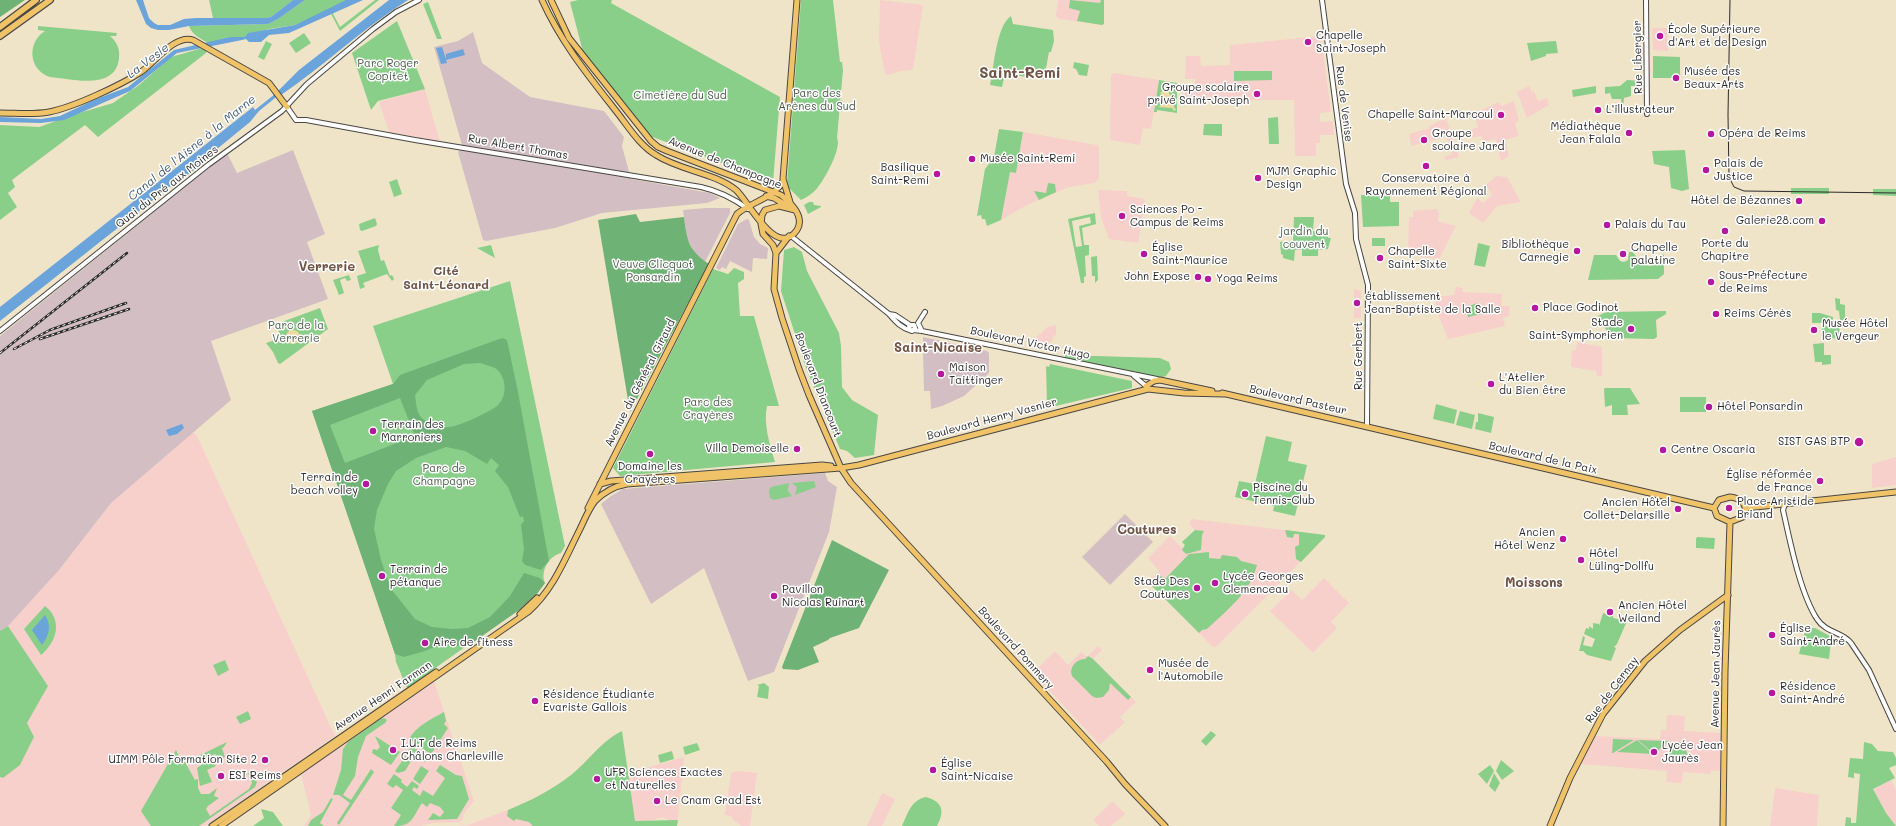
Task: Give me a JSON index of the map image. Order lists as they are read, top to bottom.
{
  "streets": {
    "main road": [
      "Rue Albert Thomas",
      "Avenue de Champagne",
      "Boulevard Victor Hugo",
      "Avenue du Général Giraud",
      "Boulevard Diancourt",
      "Boulevard Pasteur",
      "Boulevard Henry Vasnier",
      "Boulevard de la Paix",
      "Boulevard Pommery",
      "Avenue Jean Jaurès",
      "Rue de Cernay",
      "Avenue Henri Farman"
    ],
    "street": [
      "Rue Libergier",
      "Rue de Venise",
      "Quai du Pré aux Moines",
      "Rue Gerbert"
    ]
  },
  "crossings": [
    ["Rue de Venise", "Rue Gerbert"],
    ["Rue Albert Thomas", "Avenue de Champagne"],
    ["Rue Albert Thomas", "Quai du Pré aux Moines"],
    ["Rue Albert Thomas", "Avenue du Général Giraud"],
    ["Avenue de Champagne", "Avenue du Général Giraud"],
    ["Boulevard Victor Hugo", "Boulevard Pasteur"],
    ["Boulevard Victor Hugo", "Boulevard Henry Vasnier"],
    ["Rue Gerbert", "Boulevard Pasteur"],
    ["Rue Gerbert", "Boulevard de la Paix"],
    ["Avenue du Général Giraud", "Boulevard Henry Vasnier"],
    ["Avenue du Général Giraud", "Avenue Henri Farman"],
    ["Boulevard Diancourt", "Boulevard Henry Vasnier"],
    ["Boulevard Diancourt", "Boulevard Pommery"],
    ["Boulevard Pasteur", "Boulevard Henry Vasnier"],
    ["Boulevard Pasteur", "Boulevard de la Paix"],
    ["Boulevard Henry Vasnier", "Boulevard Pommery"],
    ["Boulevard Henry Vasnier", "Avenue Henri Farman"],
    ["Boulevard de la Paix", "Avenue Jean Jaurès"],
    ["Avenue Jean Jaurès", "Rue de Cernay"]
  ],
  "districts": [
    "Saint-Remi",
    "Verrerie",
    "Cité Saint-Léonard",
    "Saint-Nicaise",
    "Coutures",
    "Moissons"
  ],
  "water": ["La Vesle", "Canal de l'Aisne à la Marne"],
  "parks": [
    "Parc Roger Copitet",
    "Parc des Arènes du Sud",
    "Cimetière du Sud",
    "jardin du couvent",
    "Veuve Clicquot Ponsardin",
    "Parc de la Verrerie",
    "Parc des Crayères",
    "Parc de Champagne"
  ],
  "places": [
    "École Supérieure d'Art et de Design",
    "Chapelle Saint-Joseph",
    "Musée des Beaux-Arts",
    "Groupe scolaire privé Saint-Joseph",
    "L’illustrateur",
    "Chapelle Saint-Marcoul",
    "Médiathèque Jean Falala",
    "Opéra de Reims",
    "Groupe scolaire Jard",
    "Musée Saint-Remi",
    "Conservatoire à Rayonnement Régional",
    "Palais de Justice",
    "Basilique Saint-Remi",
    "MJM Graphic Design",
    "Hôtel de Bézannes",
    "Sciences Po - Campus de Reims",
    "Galerie28.com",
    "Palais du Tau",
    "Porte du Chapitre",
    "Bibliothèque Carnegie",
    "Église Saint-Maurice",
    "Chapelle palatine",
    "Chapelle Saint-Sixte",
    "John Expose",
    "Yoga Reims",
    "Sous-Préfecture de Reims",
    "établissement Jean-Baptiste de la Salle",
    "Place Godinot",
    "Reims Cérès",
    "Stade Saint-Symphorien",
    "Musée Hôtel le Vergeur",
    "Maison Taittinger",
    "L'Atelier du Bien être",
    "Hôtel Ponsardin",
    "Terrain des Marroniers",
    "SIST GAS BTP",
    "Villa Demoiselle",
    "Centre Oscaria",
    "Domaine les Crayères",
    "Église réformée de France",
    "Terrain de beach volley",
    "Piscine du Tennis-Club",
    "Place Aristide Briand",
    "Ancien Hôtel Collet-Delarsille",
    "Ancien Hôtel Wenz",
    "Hôtel Lüling-Dollfu",
    "Terrain de pétanque",
    "Lycée Georges Clemenceau",
    "Stade Des Coutures",
    "Pavillon Nicolas Ruinart",
    "Ancien Hôtel Weiland",
    "Église Saint-André",
    "Aire de fitness",
    "Musée de l'Automobile",
    "Résidence Saint-André",
    "Résidence Étudiante Evariste Gallois",
    "I.U.T de Reims Châlons Charleville",
    "Lycée Jean Jaurès",
    "UIMM Pôle Formation Site 2",
    "Église Saint-Nicaise",
    "ESI Reims",
    "UFR Sciences Exactes et Naturelles",
    "Le Cnam Grad Est"
  ]
}
